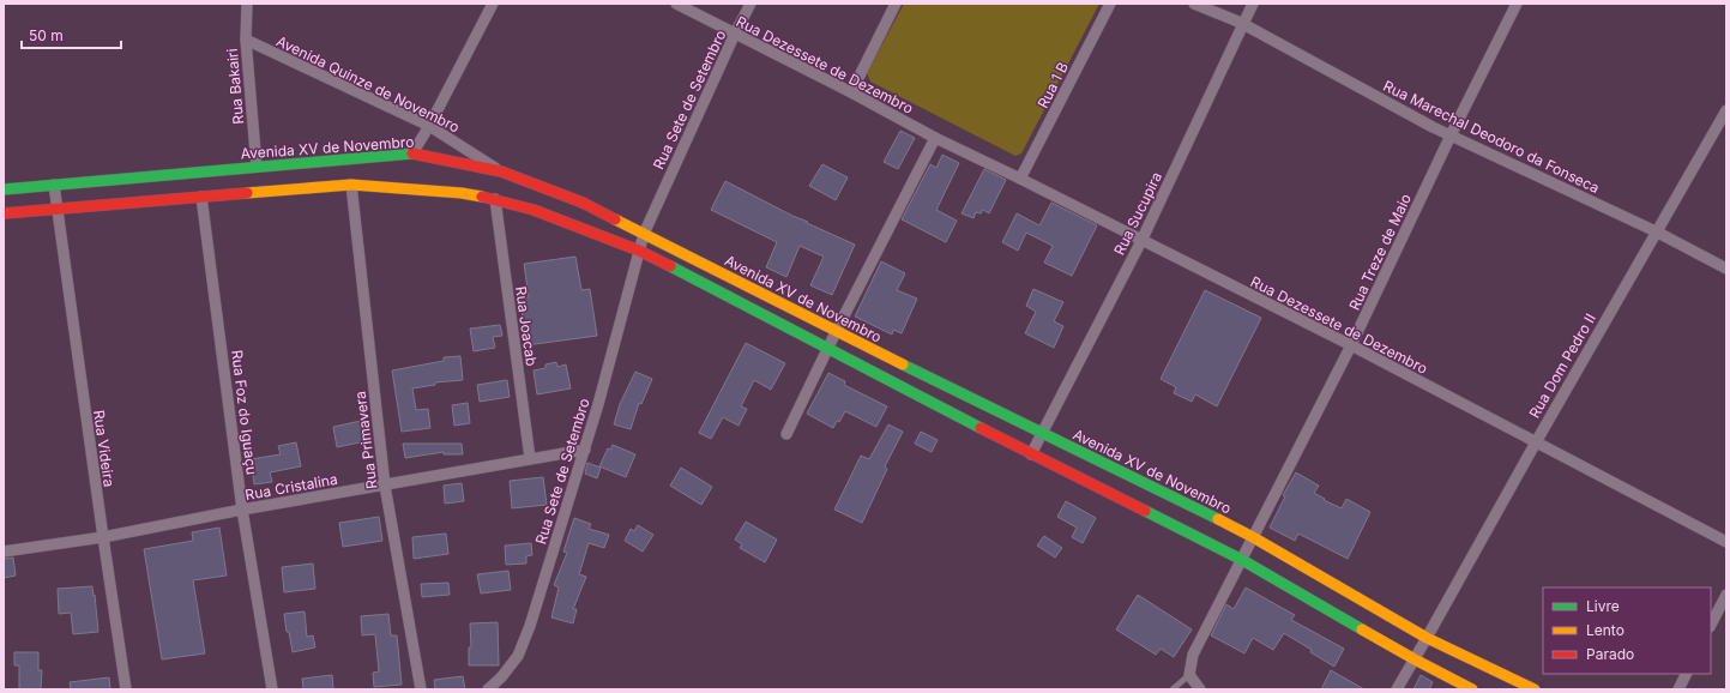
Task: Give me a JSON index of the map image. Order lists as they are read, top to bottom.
{
  "streets": {
    "main road": ["Avenida XV de Novembro"],
    "street": [
      "Rua Dezessete de Dezembro",
      "Avenida Quinze de Novembro",
      "Rua 1 B",
      "Rua Bakairi",
      "Rua Sete de Setembro",
      "Rua Marechal Deodoro da Fonseca",
      "Rua Sucupira",
      "Rua Treze de Maio",
      "Rua Joacab",
      "Rua Dom Pedro II",
      "Rua Foz do Iguaçu",
      "Rua Primavera",
      "Rua Videira",
      "Rua Cristalina"
    ]
  },
  "crossings": [
    ["Rua Dezessete de Dezembro", "Rua 1 B"],
    ["Rua Dezessete de Dezembro", "Rua Sete de Setembro"],
    ["Rua Dezessete de Dezembro", "Rua Sucupira"],
    ["Rua Dezessete de Dezembro", "Rua Treze de Maio"],
    ["Rua Dezessete de Dezembro", "Rua Dom Pedro II"],
    ["Avenida Quinze de Novembro", "Rua Bakairi"],
    ["Avenida Quinze de Novembro", "Avenida XV de Novembro"],
    ["Rua Bakairi", "Avenida XV de Novembro"],
    ["Rua Sete de Setembro", "Avenida XV de Novembro"],
    ["Rua Sete de Setembro", "Rua Cristalina"],
    ["Rua Marechal Deodoro da Fonseca", "Rua Sucupira"],
    ["Rua Marechal Deodoro da Fonseca", "Rua Treze de Maio"],
    ["Rua Marechal Deodoro da Fonseca", "Rua Dom Pedro II"],
    ["Avenida XV de Novembro", "Rua Sucupira"],
    ["Avenida XV de Novembro", "Rua Treze de Maio"],
    ["Avenida XV de Novembro", "Rua Dom Pedro II"],
    ["Avenida XV de Novembro", "Rua Videira"],
    ["Rua Joacab", "Rua Cristalina"],
    ["Rua Foz do Iguaçu", "Rua Cristalina"],
    ["Rua Primavera", "Rua Cristalina"],
    ["Rua Videira", "Rua Cristalina"]
  ],
  "legend": ["Livre", "Lento", "Parado"],
  "scale_bar": "50 m"
}
